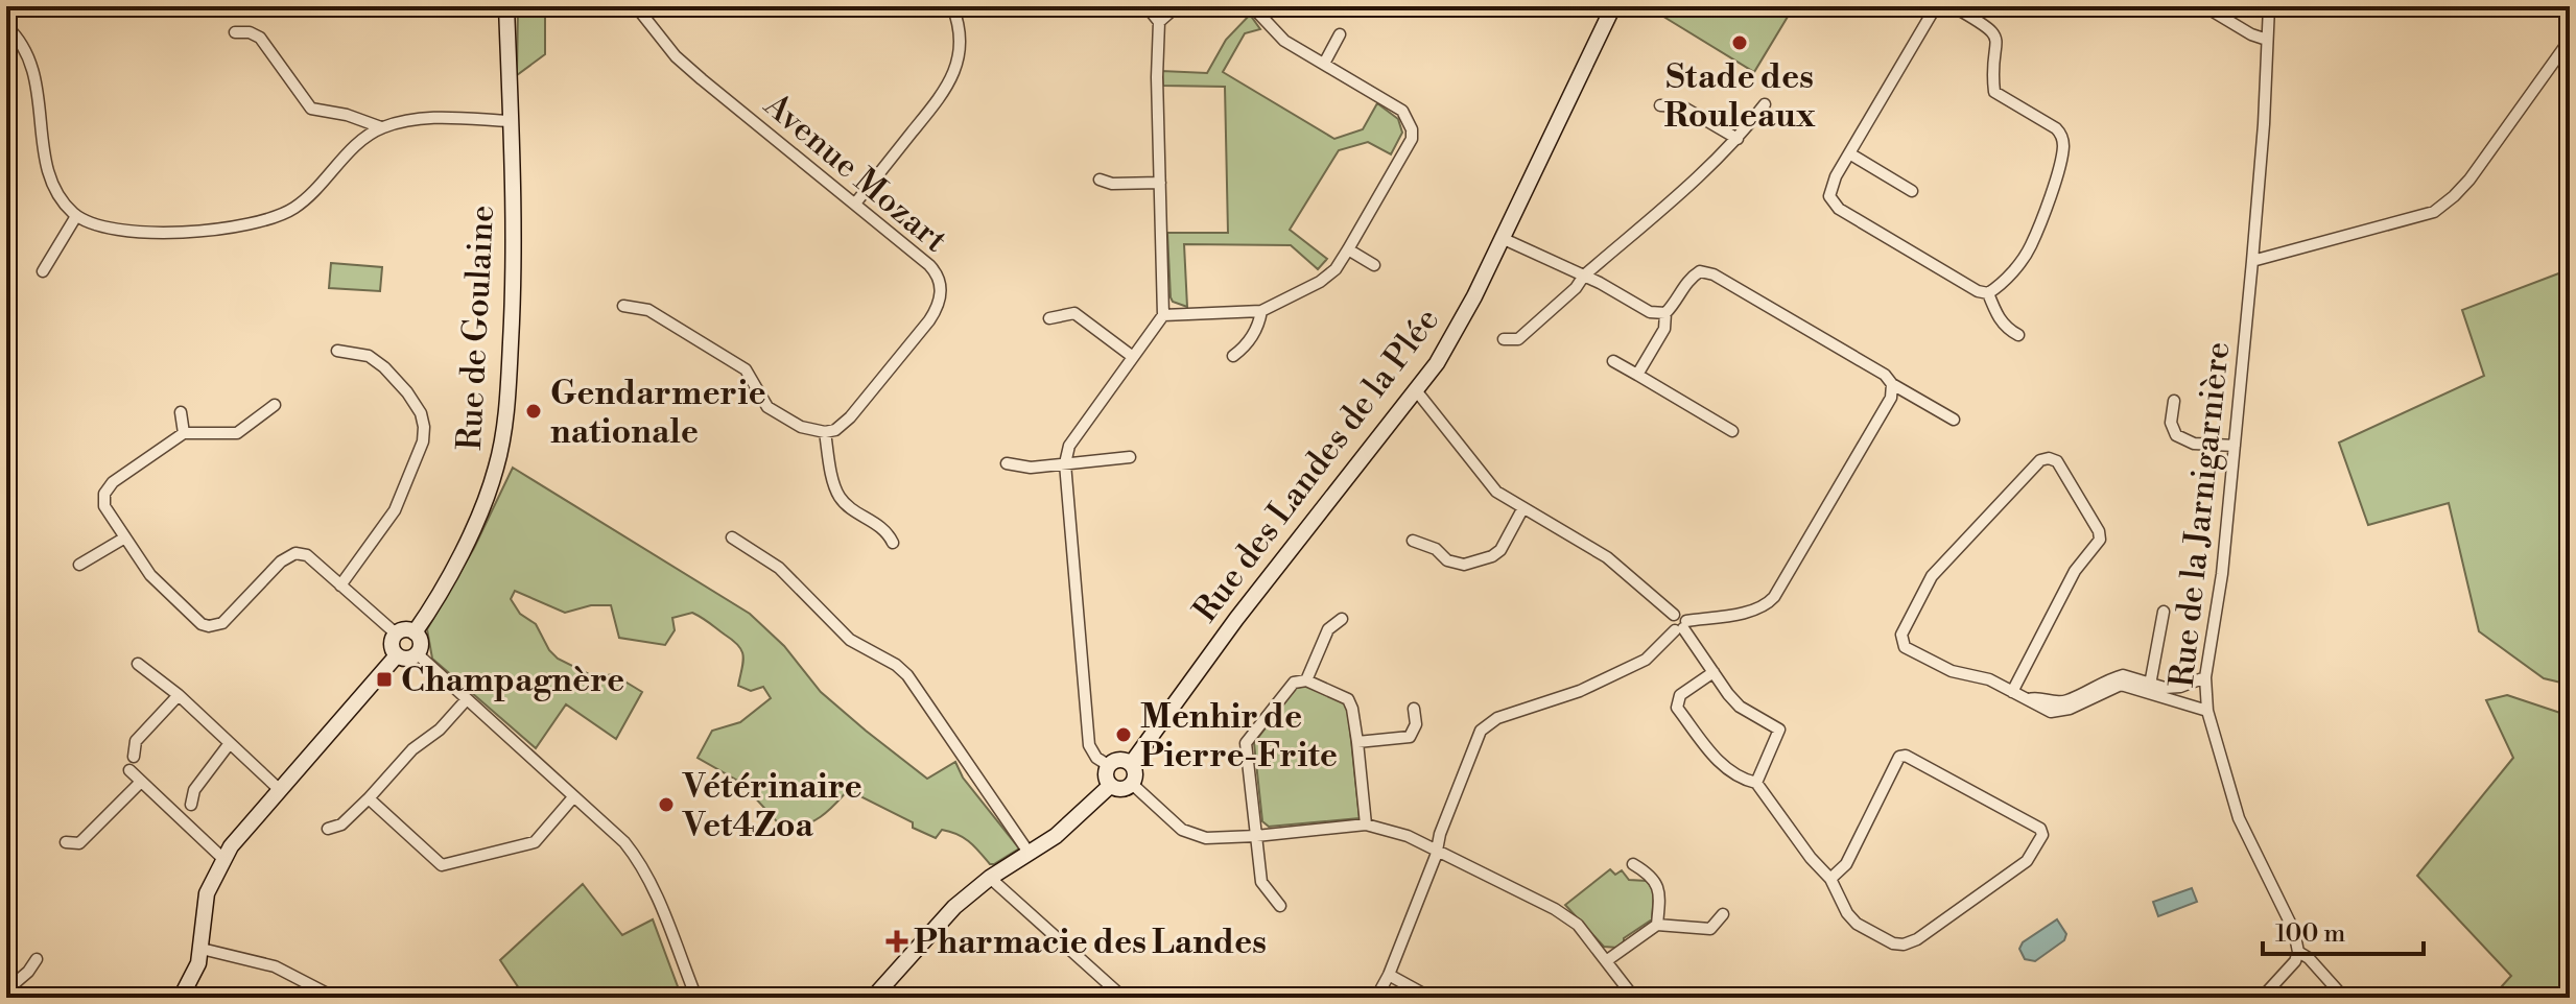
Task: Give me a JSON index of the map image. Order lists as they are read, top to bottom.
{
  "streets": {
    "street": [
      "Avenue Mozart",
      "Rue de Goulaine",
      "Rue des Landes de la Plée",
      "Rue de la Jarnigarnière"
    ]
  },
  "places": {
    "other": [
      "Stade des Rouleaux",
      "Gendarmerie nationale",
      "Menhir de Pierre-Frite",
      "Vétérinaire Vet4Zoa"
    ],
    "transit": ["Champagnère"],
    "health": ["Pharmacie des Landes"]
  },
  "scale_bar": "100 m"
}
